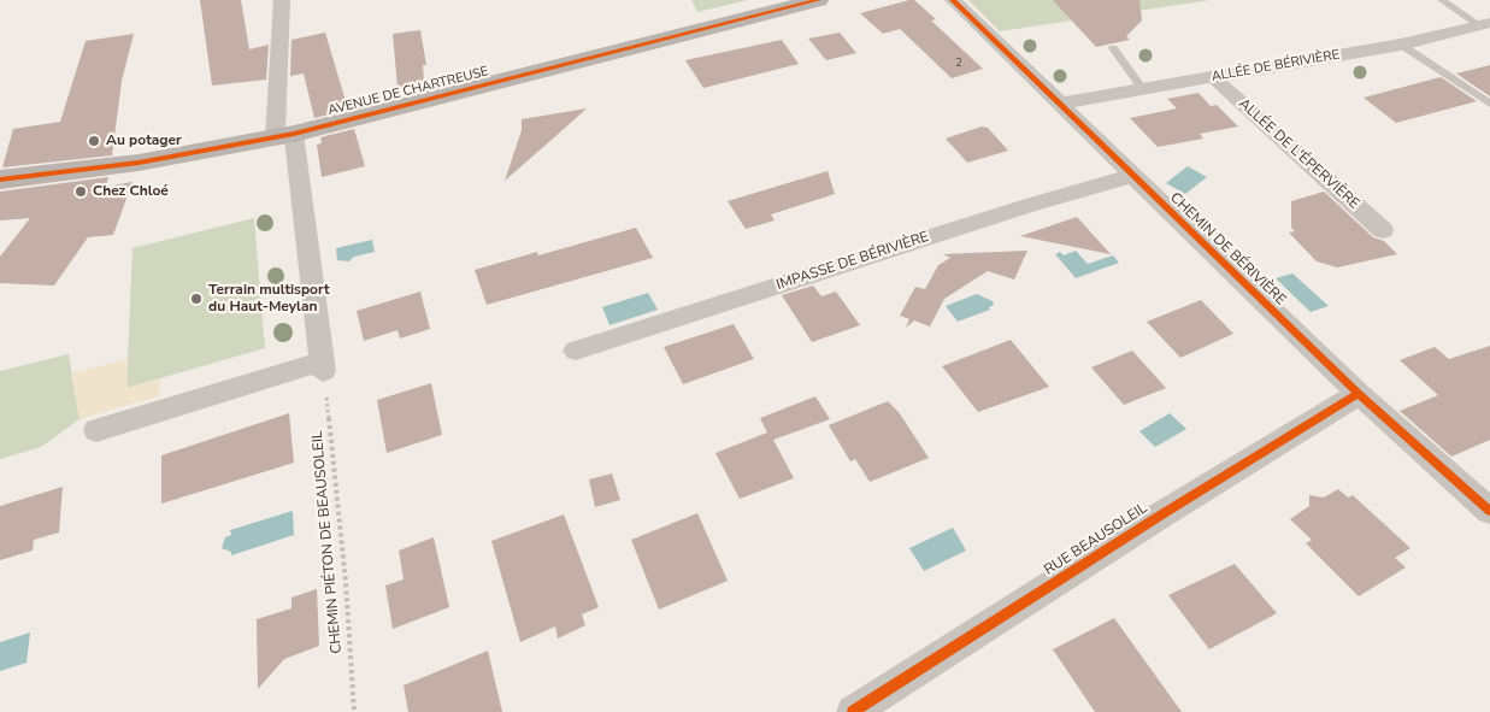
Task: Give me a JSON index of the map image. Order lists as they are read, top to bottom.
{
  "streets": {
    "street": [
      "ALLÉE DE BÉRIVIÈRE",
      "AVENUE DE CHARTREUSE",
      "ALLÉE DE L'ÉPERVIÈRE",
      "CHEMIN DE BÉRIVIÈRE",
      "IMPASSE DE BÉRIVIÈRE",
      "RUE BEAUSOLEIL"
    ],
    "path": ["CHEMIN PIÉTON DE BEAUSOLEIL"]
  },
  "crossings": [
    ["ALLÉE DE BÉRIVIÈRE", "ALLÉE DE L'ÉPERVIÈRE"],
    ["ALLÉE DE BÉRIVIÈRE", "CHEMIN DE BÉRIVIÈRE"],
    ["CHEMIN DE BÉRIVIÈRE", "IMPASSE DE BÉRIVIÈRE"],
    ["CHEMIN DE BÉRIVIÈRE", "RUE BEAUSOLEIL"]
  ],
  "places": ["Au potager", "Chez Chloé", "Terrain multisport du Haut-Meylan"],
  "house_numbers": ["2"]
}
